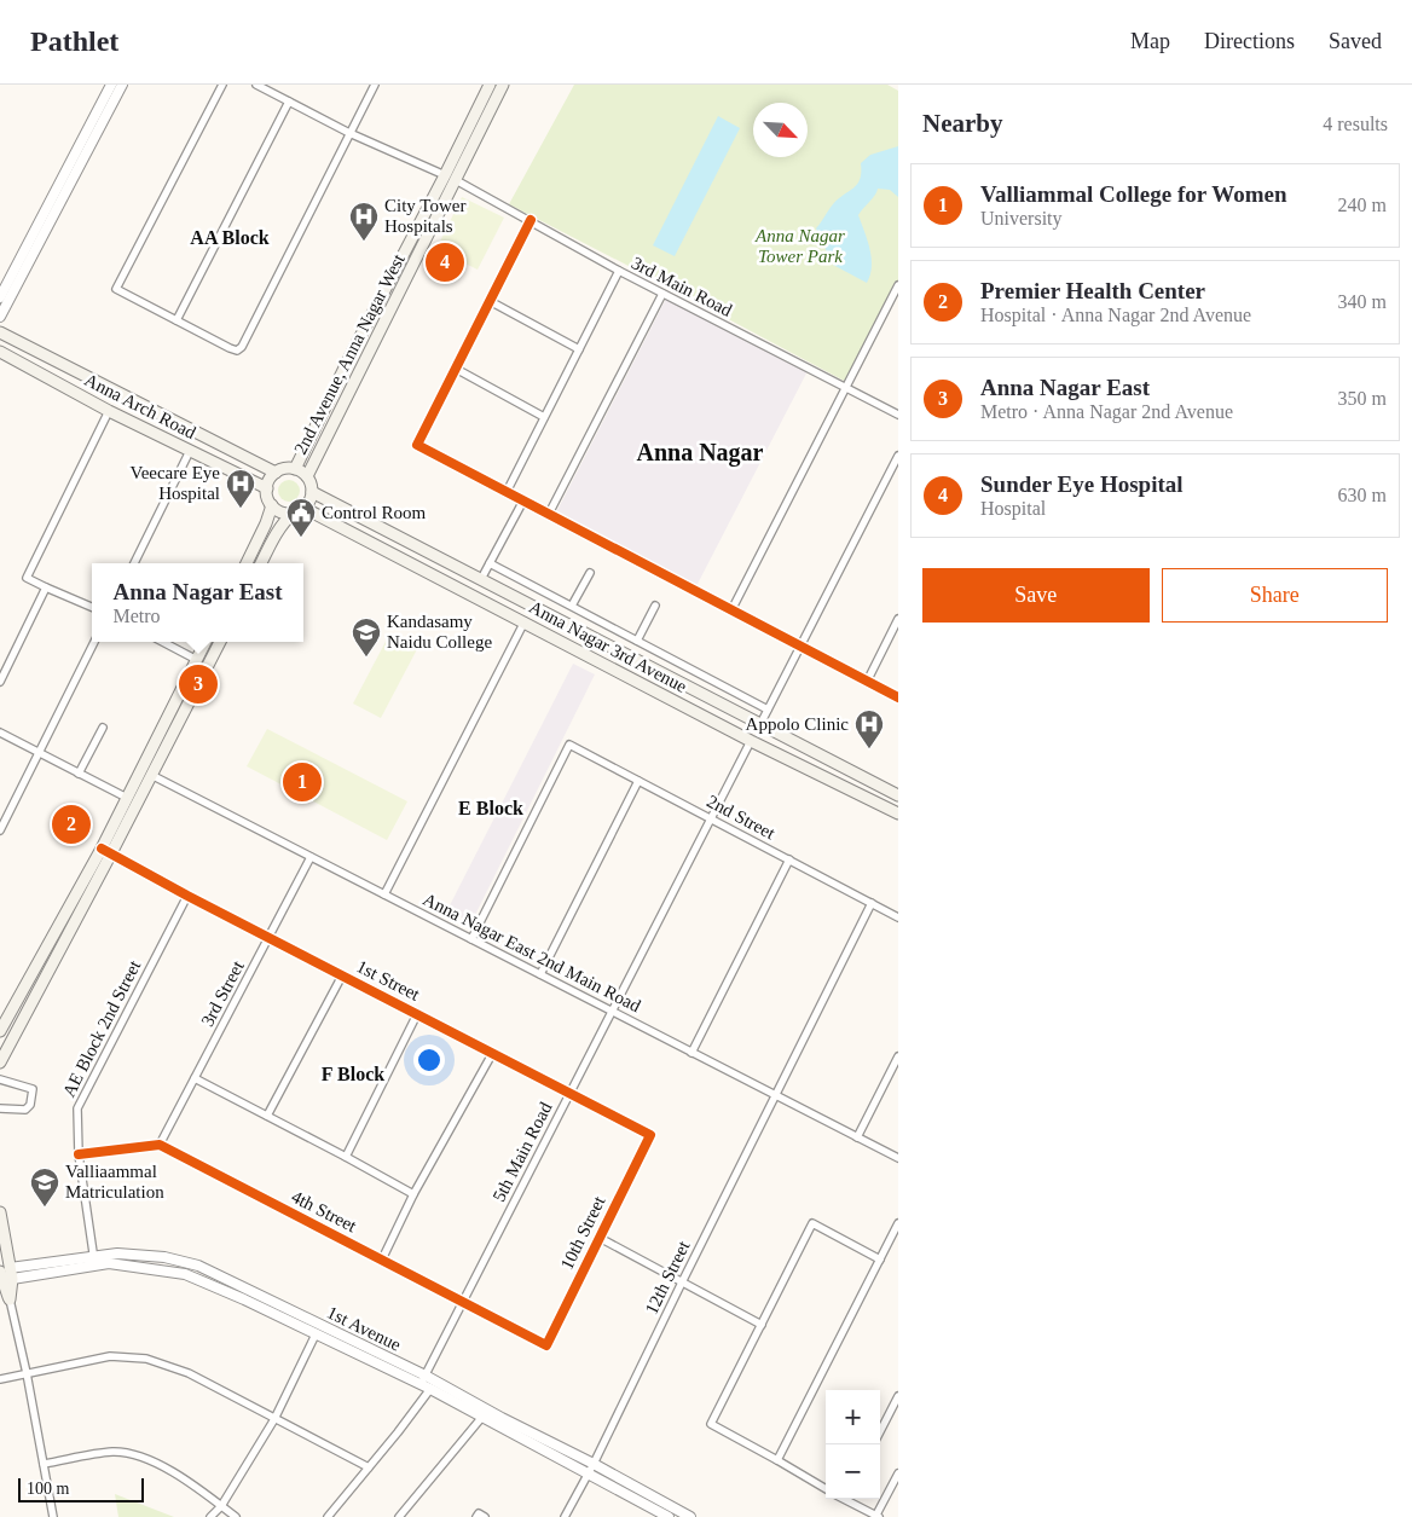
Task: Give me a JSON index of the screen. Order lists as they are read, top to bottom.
{
  "streets": {
    "main road": ["2nd Avenue, Anna Nagar West", "Anna Arch Road", "Anna Nagar 3rd Avenue"],
    "street": [
      "3rd Main Road",
      "2nd Street",
      "Anna Nagar East 2nd Main Road",
      "1st Street",
      "3rd Street",
      "AE Block 2nd Street",
      "5th Main Road",
      "4th Street",
      "10th Street",
      "12th Street",
      "1st Avenue"
    ]
  },
  "crossings": [
    ["3rd Main Road", "2nd Avenue, Anna Nagar West"],
    ["2nd Avenue, Anna Nagar West", "Anna Arch Road"],
    ["2nd Avenue, Anna Nagar West", "Anna Nagar 3rd Avenue"],
    ["Anna Arch Road", "Anna Nagar 3rd Avenue"],
    ["Anna Nagar 3rd Avenue", "5th Main Road"],
    ["2nd Street", "Anna Nagar East 2nd Main Road"],
    ["2nd Street", "5th Main Road"],
    ["2nd Street", "12th Street"],
    ["Anna Nagar East 2nd Main Road", "3rd Street"],
    ["Anna Nagar East 2nd Main Road", "5th Main Road"],
    ["Anna Nagar East 2nd Main Road", "12th Street"],
    ["1st Street", "3rd Street"],
    ["1st Street", "AE Block 2nd Street"],
    ["1st Street", "5th Main Road"],
    ["1st Street", "10th Street"],
    ["3rd Street", "4th Street"],
    ["AE Block 2nd Street", "1st Avenue"],
    ["5th Main Road", "4th Street"],
    ["5th Main Road", "1st Avenue"],
    ["4th Street", "10th Street"],
    ["12th Street", "1st Avenue"]
  ],
  "districts": [
    "AA Block",
    "Anna Nagar",
    "E Block",
    "F Block"
  ],
  "parks": ["Anna Nagar Tower Park"],
  "places": {
    "hospital": ["City Tower Hospitals", "Veecare Eye Hospital", "Appolo Clinic"],
    "public building": ["Control Room"],
    "school or university": ["Kandasamy Naidu College", "Valliaammal Matriculation"]
  },
  "scale_bar": "100 m",
  "north": "bottom right",
  "page": {
    "header": "Pathlet",
    "nav": ["Map", "Directions", "Saved"],
    "heading": ["Nearby", "4 results"],
    "list": [
      {
        "mark": "1",
        "name": "Valliammal College for Women",
        "note": "University",
        "value": "240 m"
      },
      {
        "mark": "2",
        "name": "Premier Health Center",
        "note": "Hospital · Anna Nagar 2nd Avenue",
        "value": "340 m"
      },
      {
        "mark": "3",
        "name": "Anna Nagar East",
        "note": "Metro · Anna Nagar 2nd Avenue",
        "value": "350 m"
      },
      {
        "mark": "4",
        "name": "Sunder Eye Hospital",
        "note": "Hospital",
        "value": "630 m"
      }
    ],
    "pins": [
      "4",
      "3",
      "1",
      "2"
    ],
    "buttons": ["Save", "Share"],
    "popup": ["Anna Nagar East", "Metro"],
    "map_buttons": ["+", "−"],
    "scale": "100 m"
  }
}
